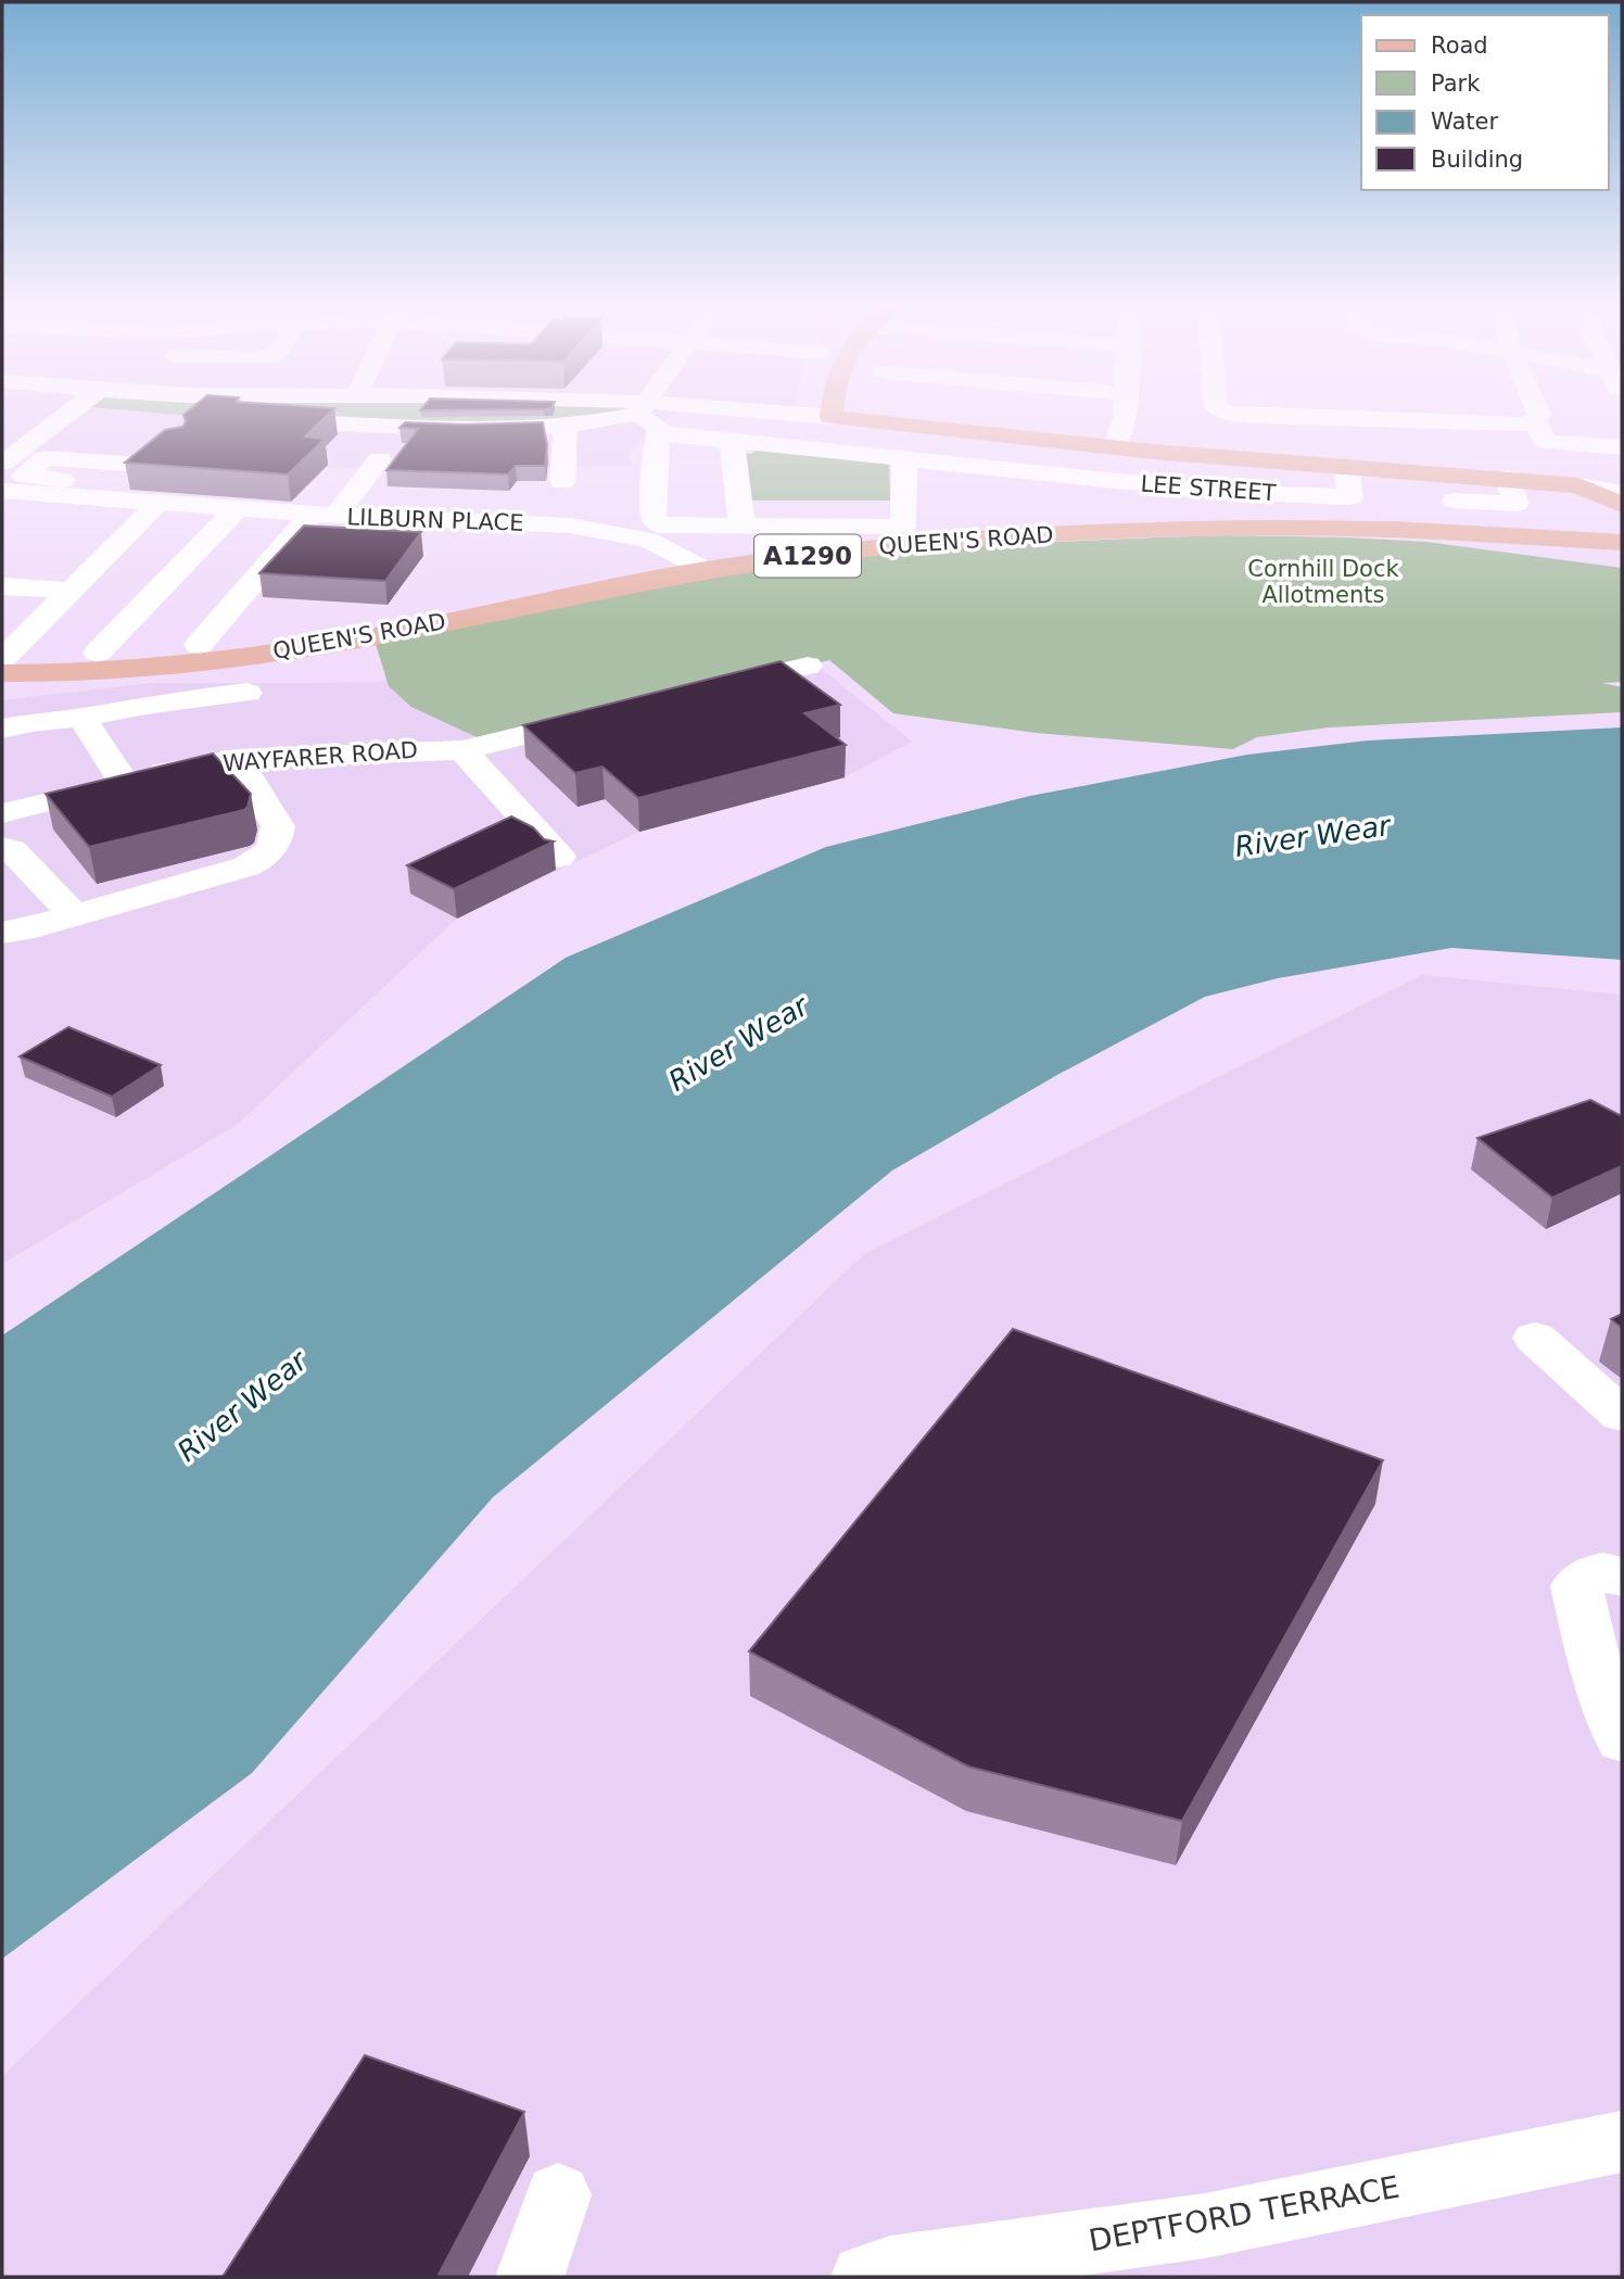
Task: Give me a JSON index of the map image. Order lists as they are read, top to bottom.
{
  "streets": {
    "main road": ["QUEEN'S ROAD", "A1290"],
    "street": [
      "LEE STREET",
      "LILBURN PLACE",
      "WAYFARER ROAD",
      "DEPTFORD TERRACE"
    ]
  },
  "crossings": [
    ["LILBURN PLACE", "QUEEN'S ROAD"]
  ],
  "water": ["River Wear"],
  "parks": ["Cornhill Dock Allotments"],
  "legend": [
    "Road",
    "Park",
    "Water",
    "Building"
  ]
}
